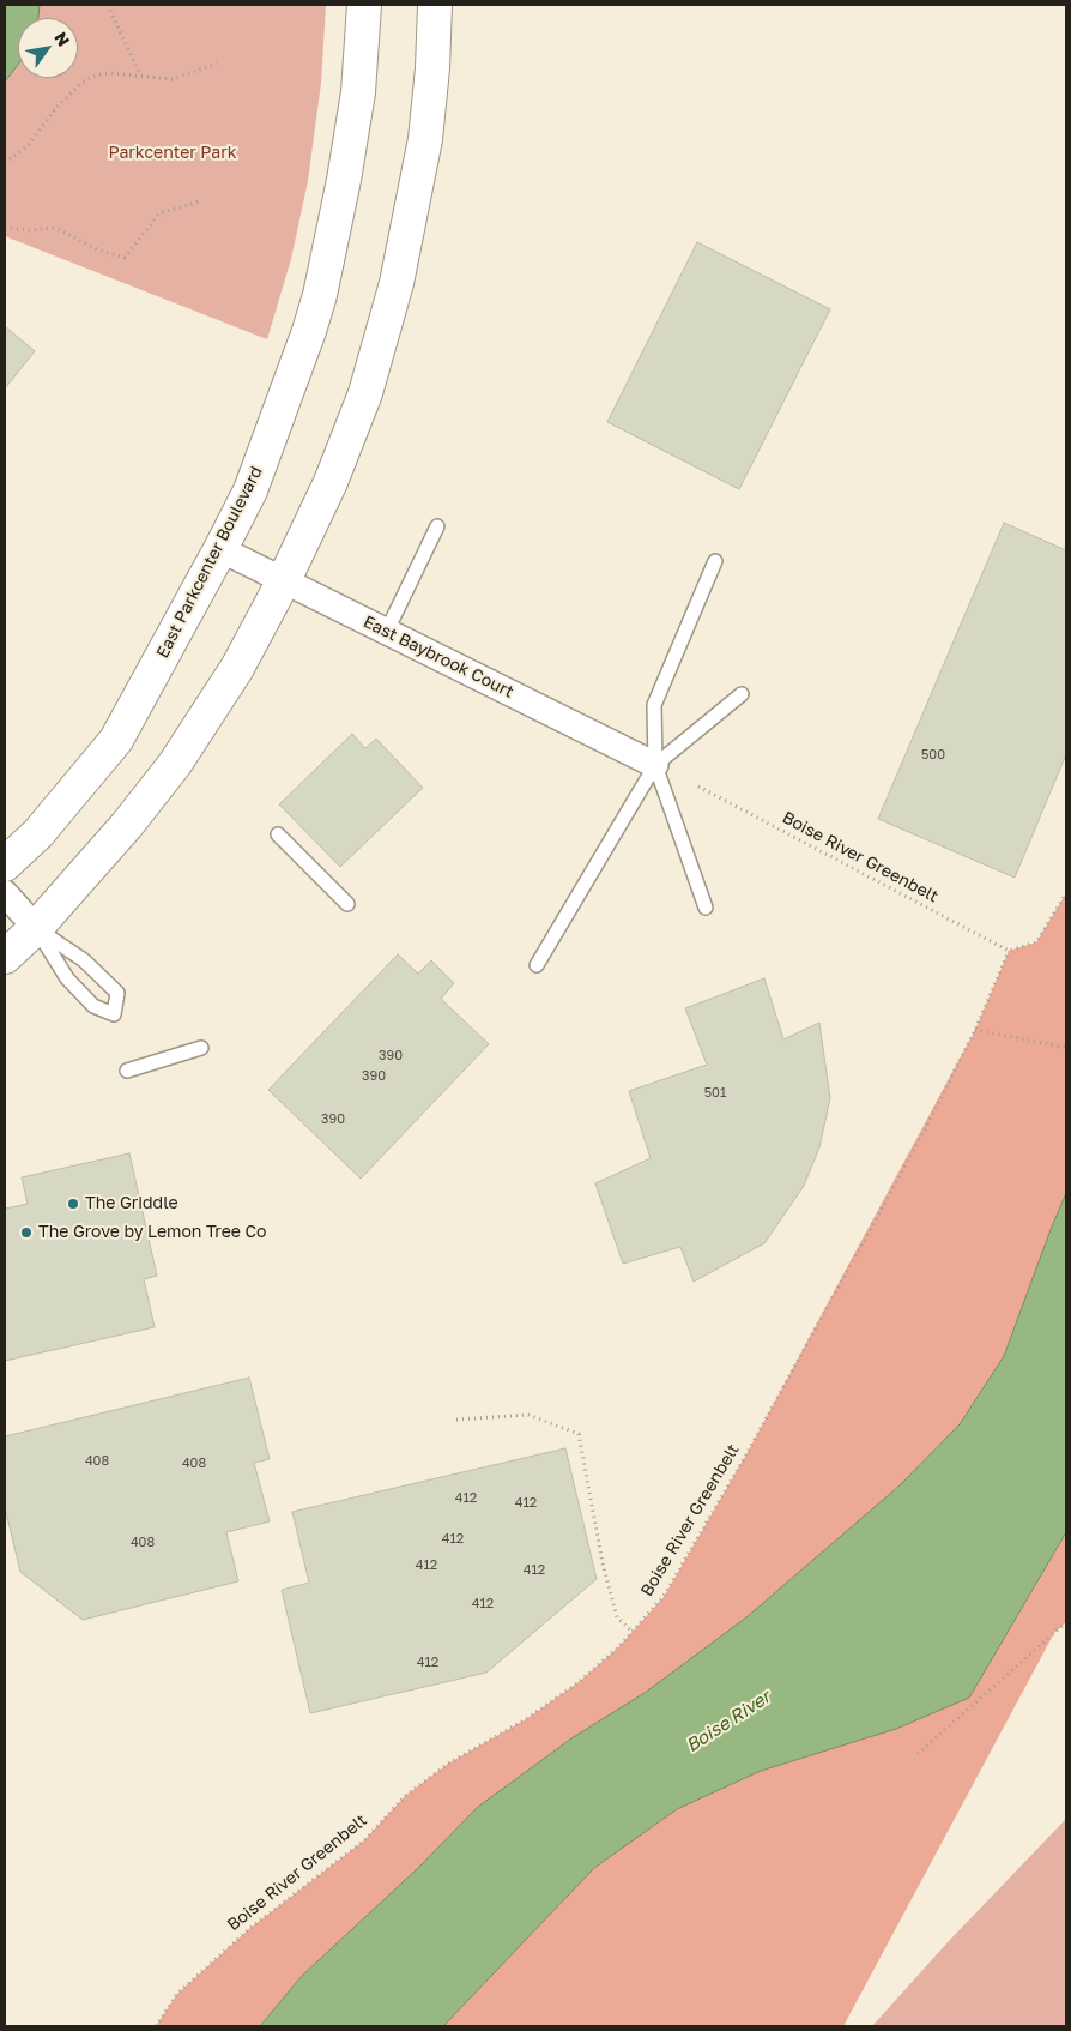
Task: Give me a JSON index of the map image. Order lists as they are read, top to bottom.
{
  "streets": {
    "main road": ["East Parkcenter Boulevard"],
    "street": ["East Baybrook Court"],
    "path": ["Boise River Greenbelt"]
  },
  "crossings": [
    ["East Parkcenter Boulevard", "East Baybrook Court"]
  ],
  "water": ["Boise River"],
  "parks": ["Parkcenter Park"],
  "places": ["The Griddle", "The Grove by Lemon Tree Co"],
  "house_numbers": [
    "500",
    "390",
    "390",
    "501",
    "390",
    "408",
    "408",
    "412",
    "412",
    "412",
    "408",
    "412",
    "412",
    "412",
    "412"
  ],
  "north": "top right"
}
